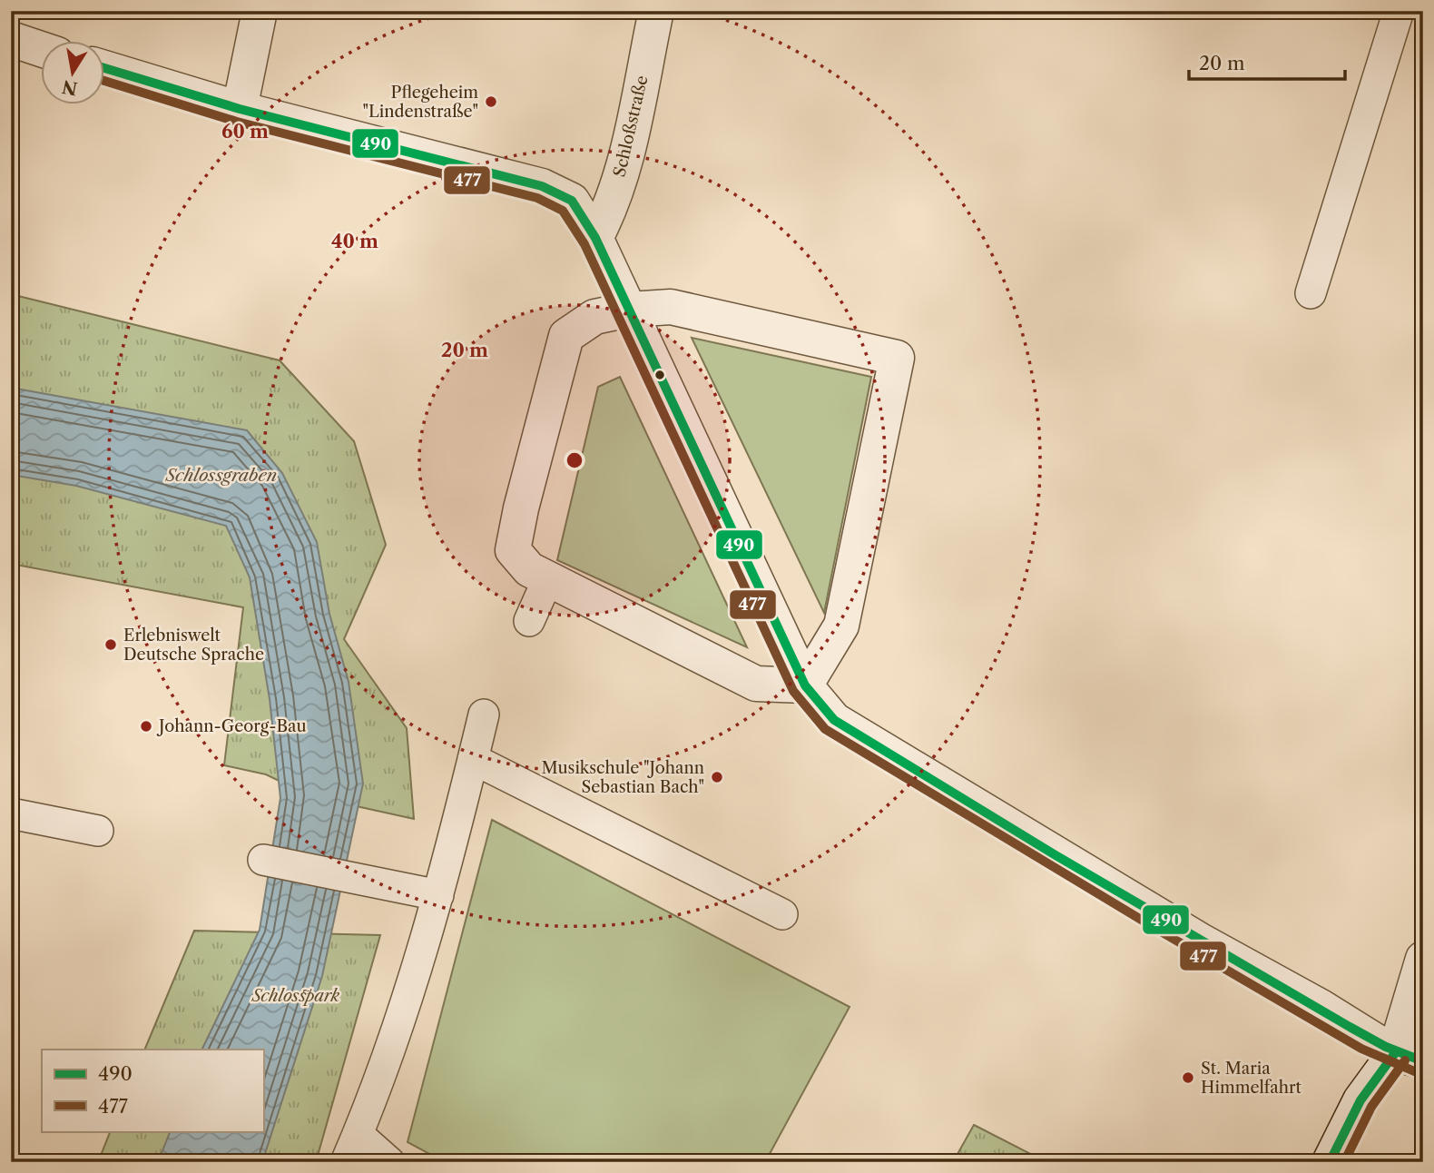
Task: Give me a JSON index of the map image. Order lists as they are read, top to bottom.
{
  "streets": {
    "street": ["Schloßstraße"]
  },
  "water": ["Schlossgraben"],
  "parks": ["Schlosspark"],
  "places": [
    "Pflegeheim \"Lindenstraße\"",
    "Erlebniswelt Deutsche Sprache",
    "Johann-Georg-Bau",
    "Musikschule \"Johann Sebastian Bach\"",
    "St. Maria Himmelfahrt"
  ],
  "lines": ["transit line 490", "transit line 477"],
  "legend": ["490", "477"],
  "scale_bar": "20 m",
  "north": "bottom",
  "rings": ["60 m", "40 m", "20 m"]
}
